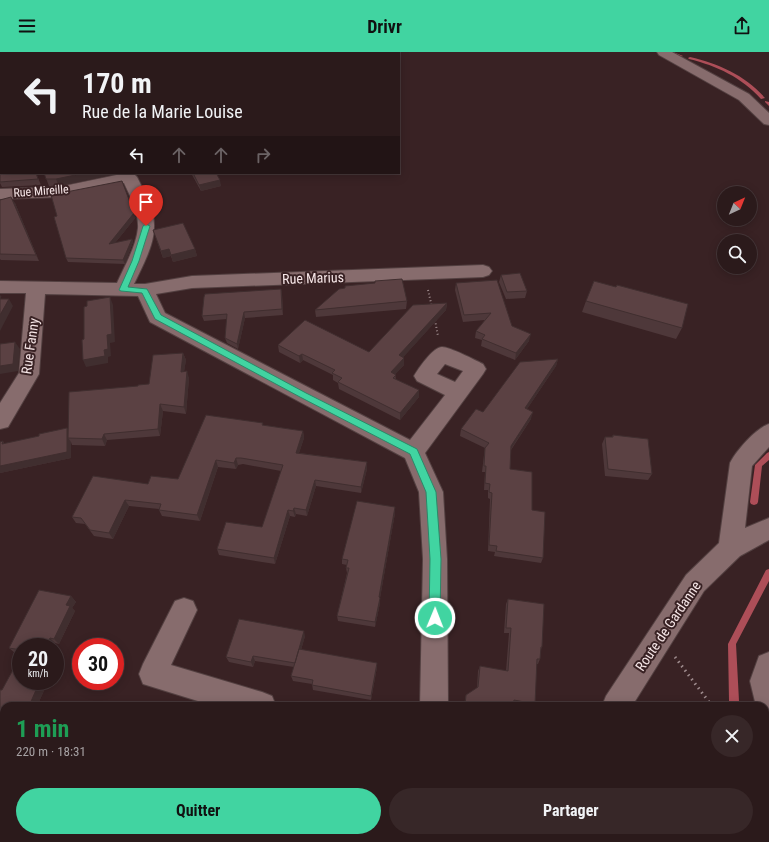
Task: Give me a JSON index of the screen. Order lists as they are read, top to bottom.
{
  "streets": {
    "street": [
      "Rue Mireille",
      "Rue Marius",
      "Rue Fanny",
      "Route de Gardanne"
    ]
  },
  "crossings": [
    ["Rue Mireille", "Rue Marius"],
    ["Rue Marius", "Rue Fanny"]
  ],
  "north": "top right",
  "page": {
    "header": "Drivr",
    "turn": ["170 m", "Rue de la Marie Louise"],
    "speed": "20 km/h",
    "limit": "30",
    "heading": ["1 min", "220 m · 18:31"],
    "buttons": ["Quitter", "Partager"]
  }
}
